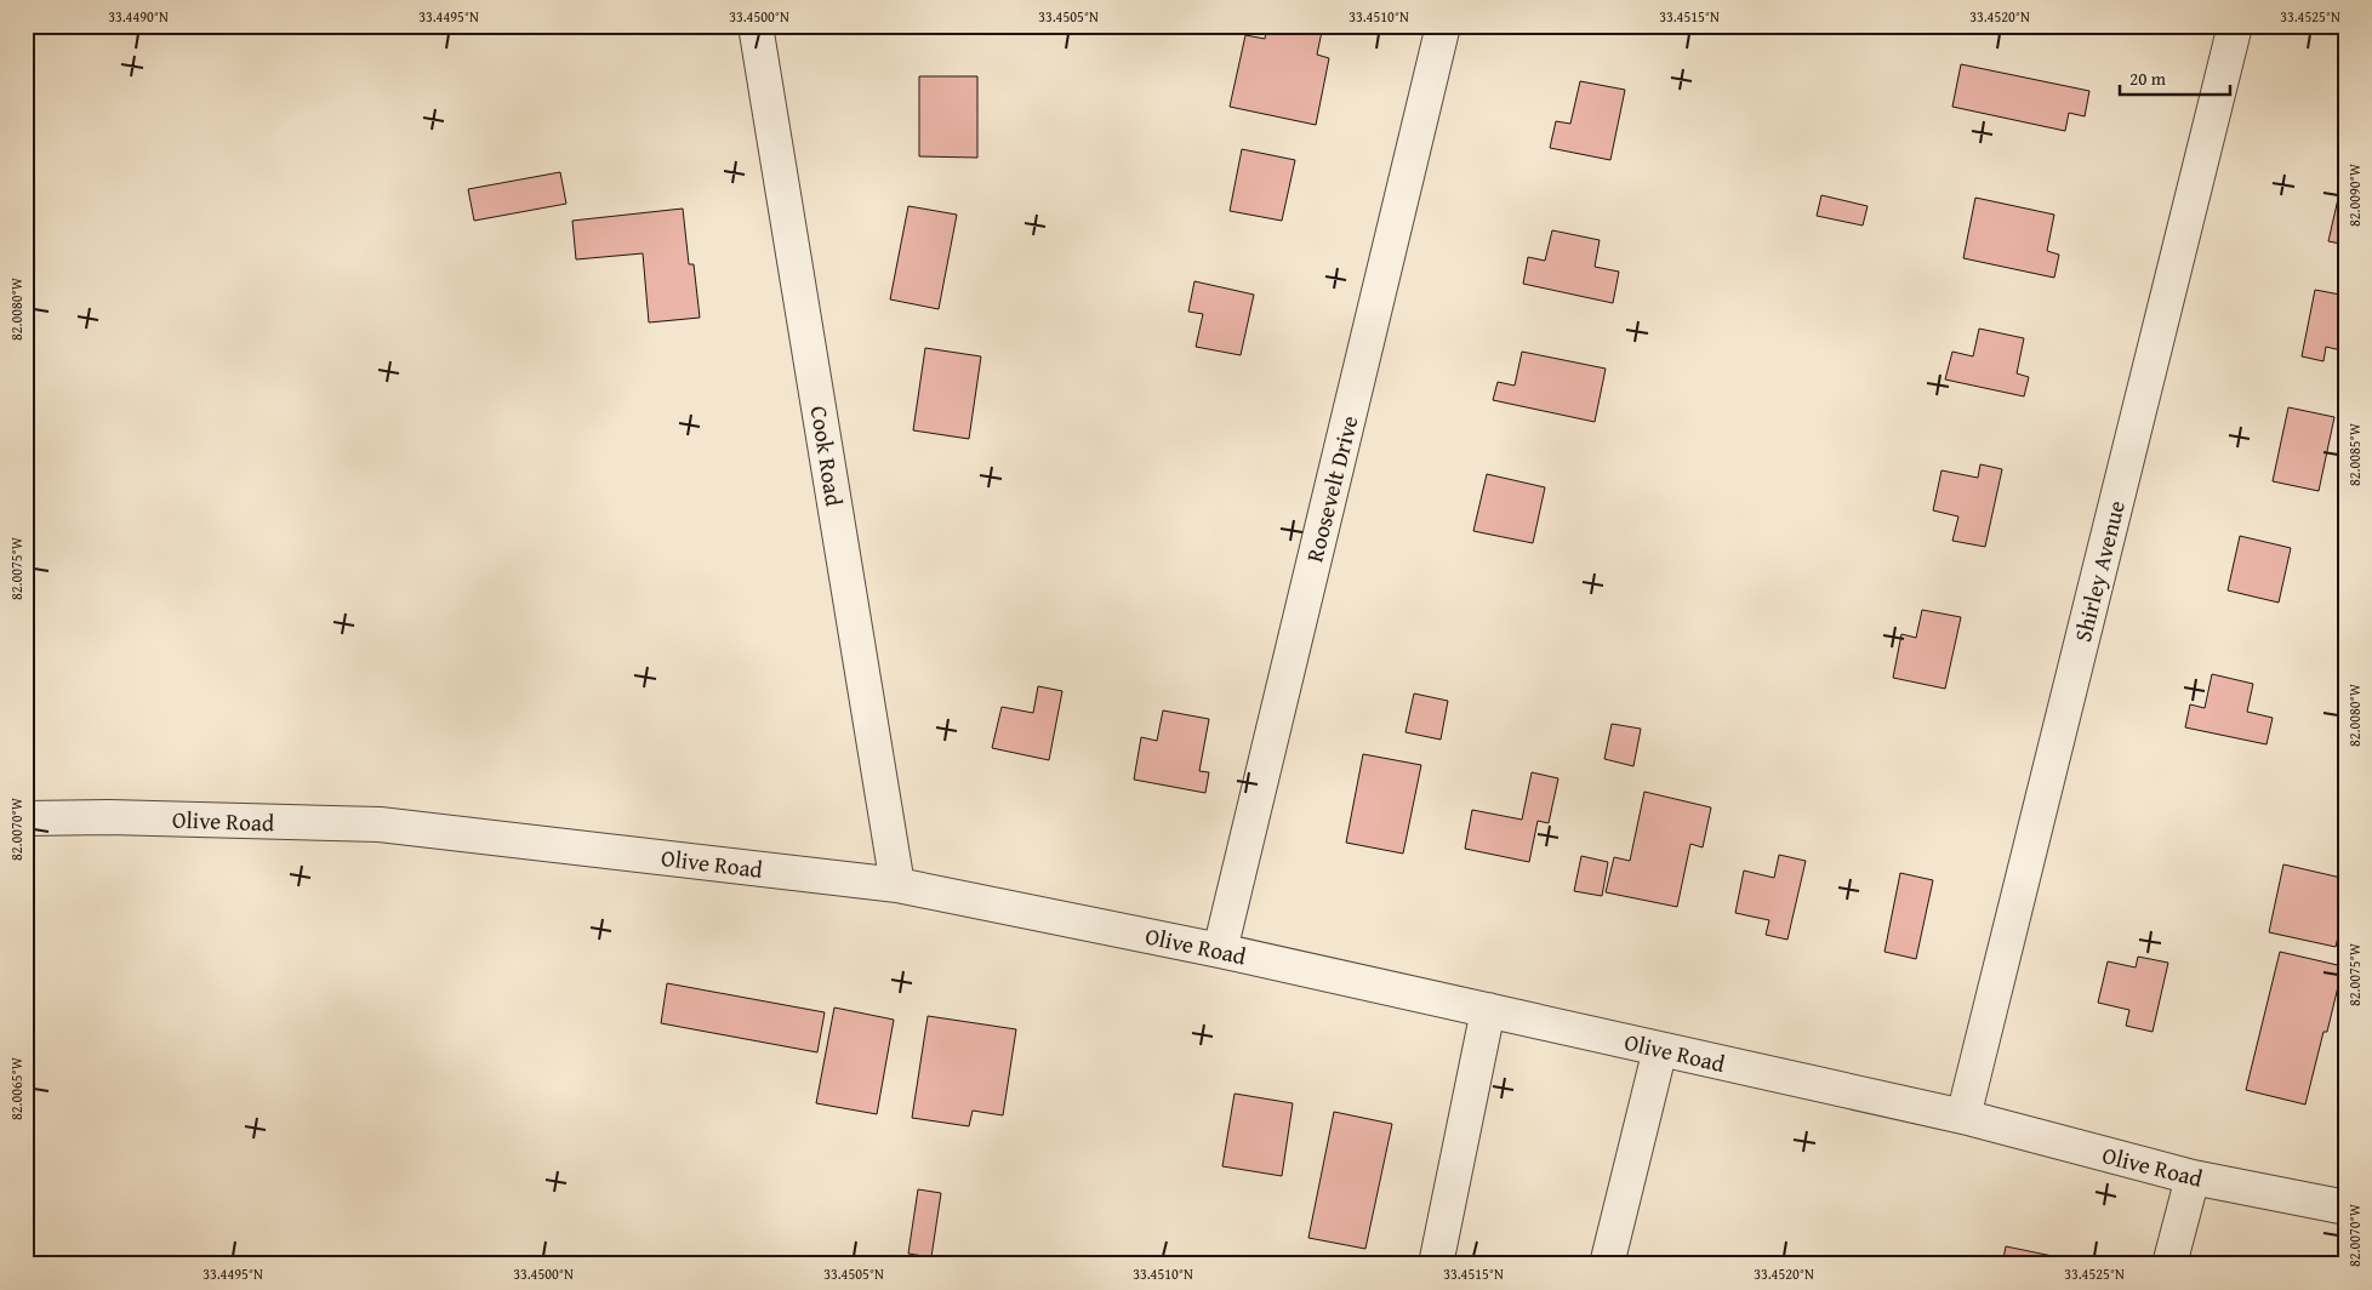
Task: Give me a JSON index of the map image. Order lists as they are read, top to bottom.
{
  "streets": {
    "street": [
      "Cook Road",
      "Roosevelt Drive",
      "Shirley Avenue",
      "Olive Road"
    ]
  },
  "crossings": [
    ["Cook Road", "Olive Road"],
    ["Roosevelt Drive", "Olive Road"],
    ["Shirley Avenue", "Olive Road"]
  ],
  "scale_bar": "20 m",
  "coordinates": [
    "33.4490°N",
    "33.4495°N",
    "33.4500°N",
    "33.4505°N",
    "33.4510°N",
    "33.4515°N",
    "33.4520°N",
    "33.4525°N",
    "82.0090°W",
    "82.0080°W",
    "82.0085°W",
    "82.0075°W",
    "82.0070°W",
    "82.0065°W"
  ]
}
